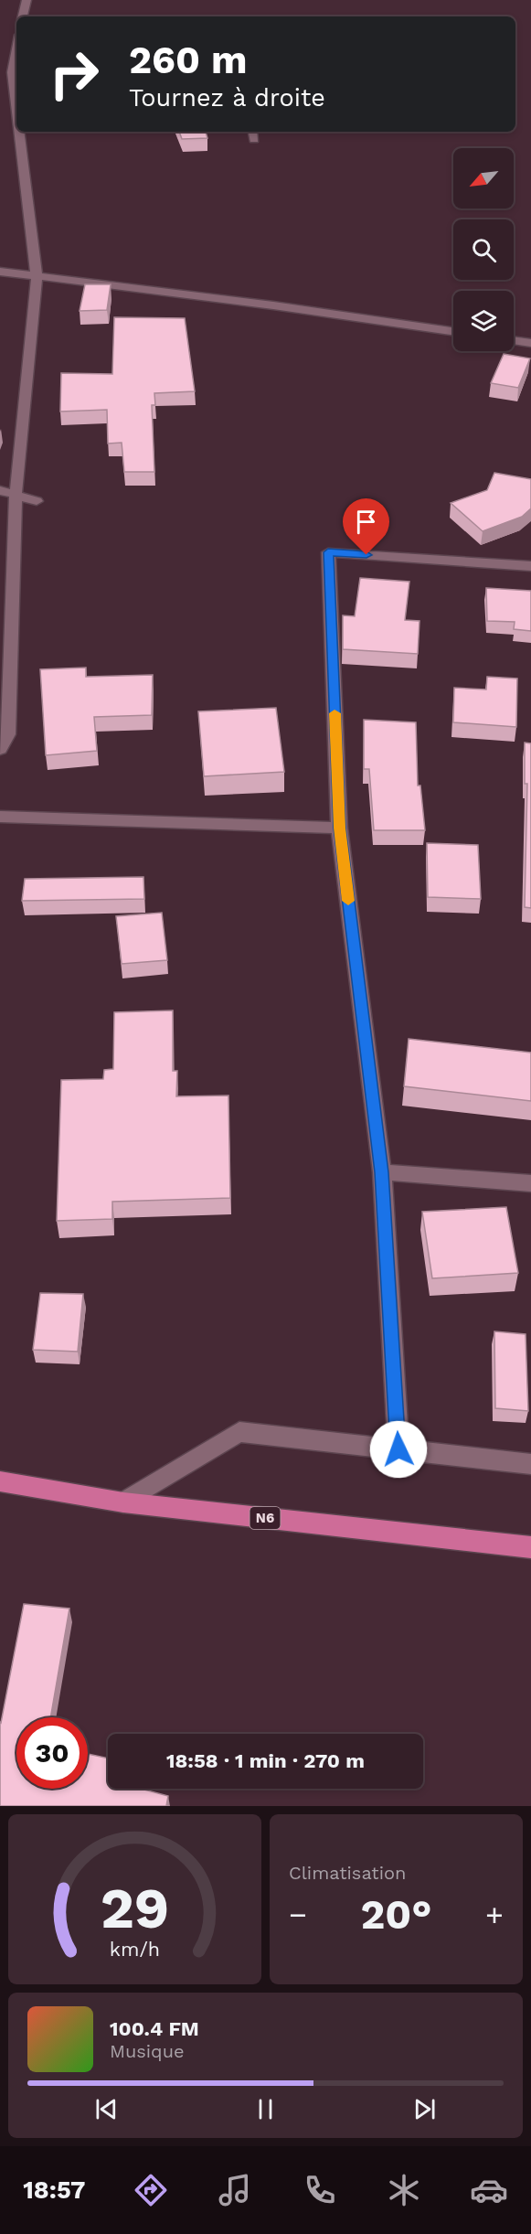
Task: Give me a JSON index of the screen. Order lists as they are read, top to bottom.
{
  "streets": {
    "highway": ["N6"]
  },
  "north": "bottom left",
  "page": {
    "turn": ["260 m", "Tournez à droite"],
    "limit": "30",
    "trip": "18:58 · 1 min · 270 m",
    "tile": "Climatisation",
    "heat": ["−", "20°", "+"],
    "song": ["100.4 FM", "Musique"],
    "tabs": "18:57",
    "gauge": ["29", "km/h"]
  }
}
